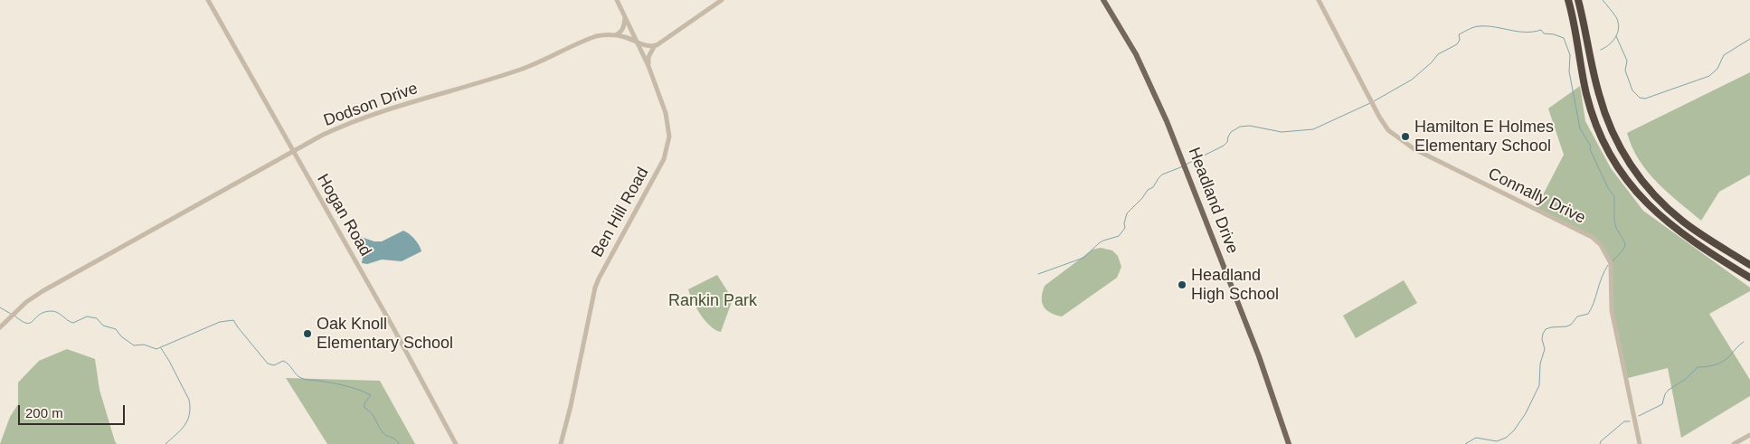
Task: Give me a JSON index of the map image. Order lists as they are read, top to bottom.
{
  "streets": {
    "main road": ["Headland Drive"],
    "street": [
      "Dodson Drive",
      "Connally Drive",
      "Ben Hill Road",
      "Hogan Road"
    ]
  },
  "crossings": [
    ["Dodson Drive", "Ben Hill Road"],
    ["Dodson Drive", "Hogan Road"]
  ],
  "parks": ["Rankin Park"],
  "places": ["Hamilton E Holmes Elementary School", "Headland High School", "Oak Knoll Elementary School"],
  "scale_bar": "200 m"
}
